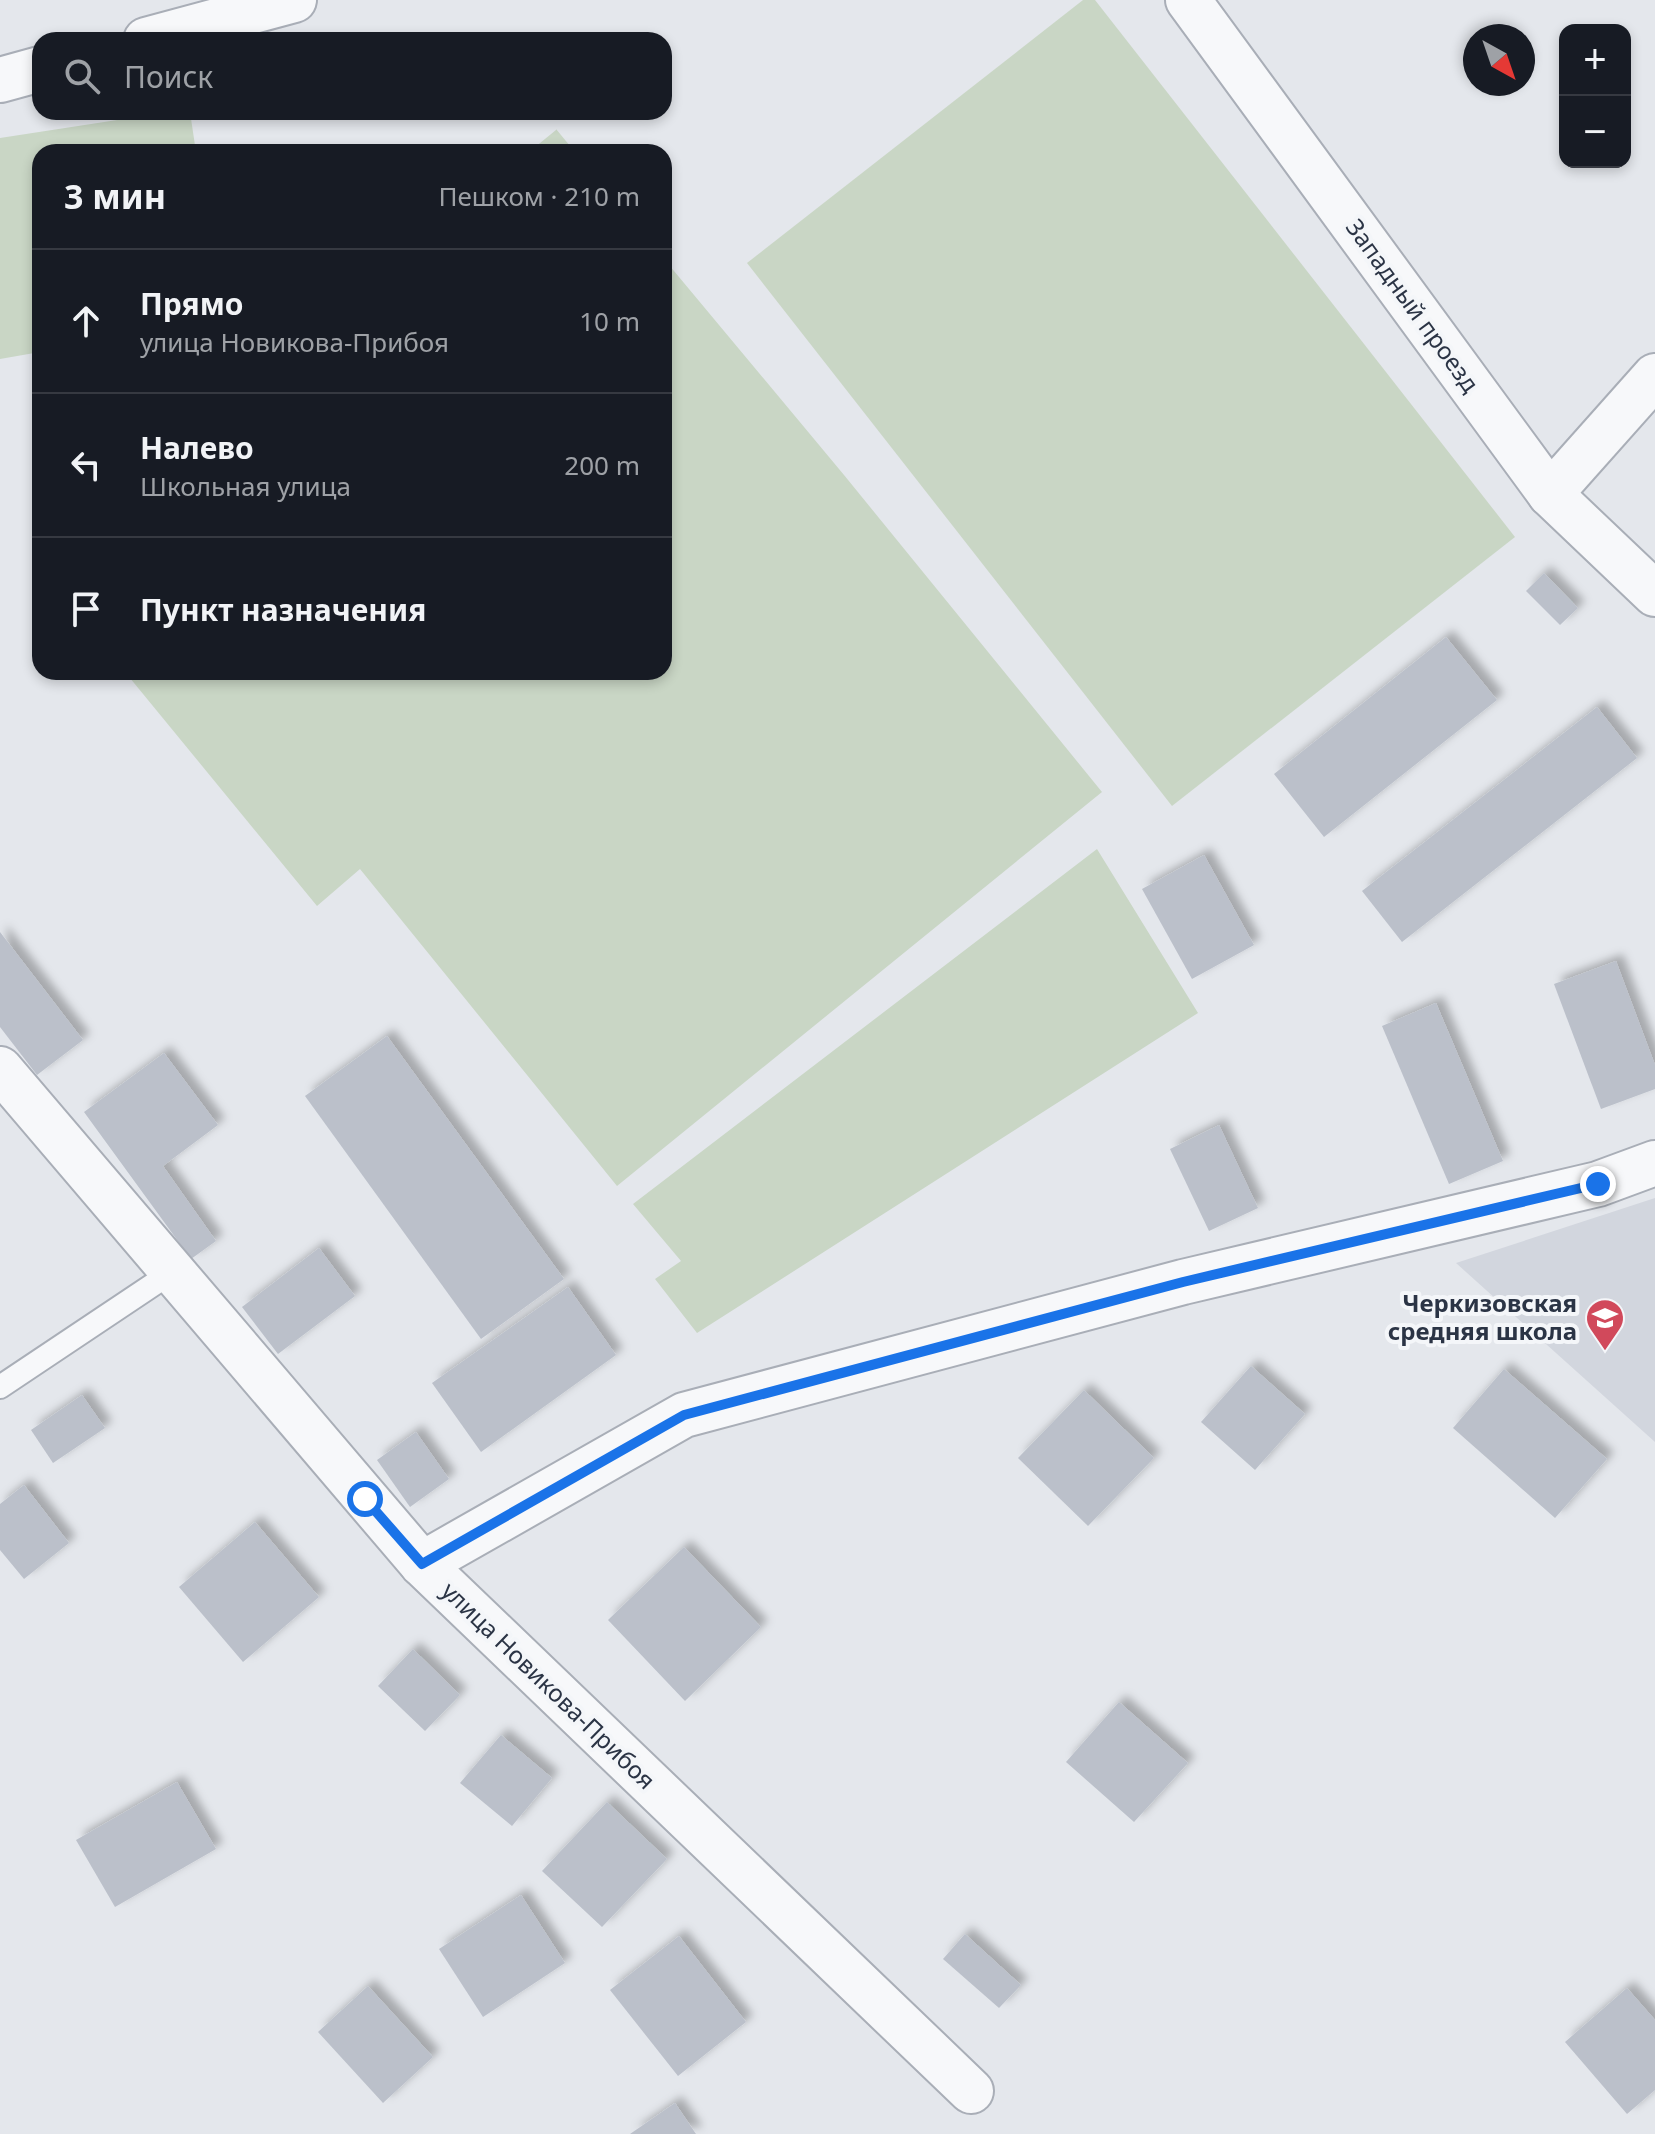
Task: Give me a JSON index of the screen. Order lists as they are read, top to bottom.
{
  "streets": {
    "street": ["Западный проезд", "улица Новикова-Прибоя"]
  },
  "places": {
    "school or university": ["Черкизовская средняя школа"]
  },
  "north": "bottom right",
  "page": {
    "map_buttons": ["+", "−"],
    "search": "Поиск",
    "heading": ["3 мин", "Пешком · 210 m"],
    "list": [
      ["Прямо", "улица Новикова-Прибоя", "10 m"],
      ["Налево", "Школьная улица", "200 m"],
      "Пункт назначения"
    ]
  }
}
